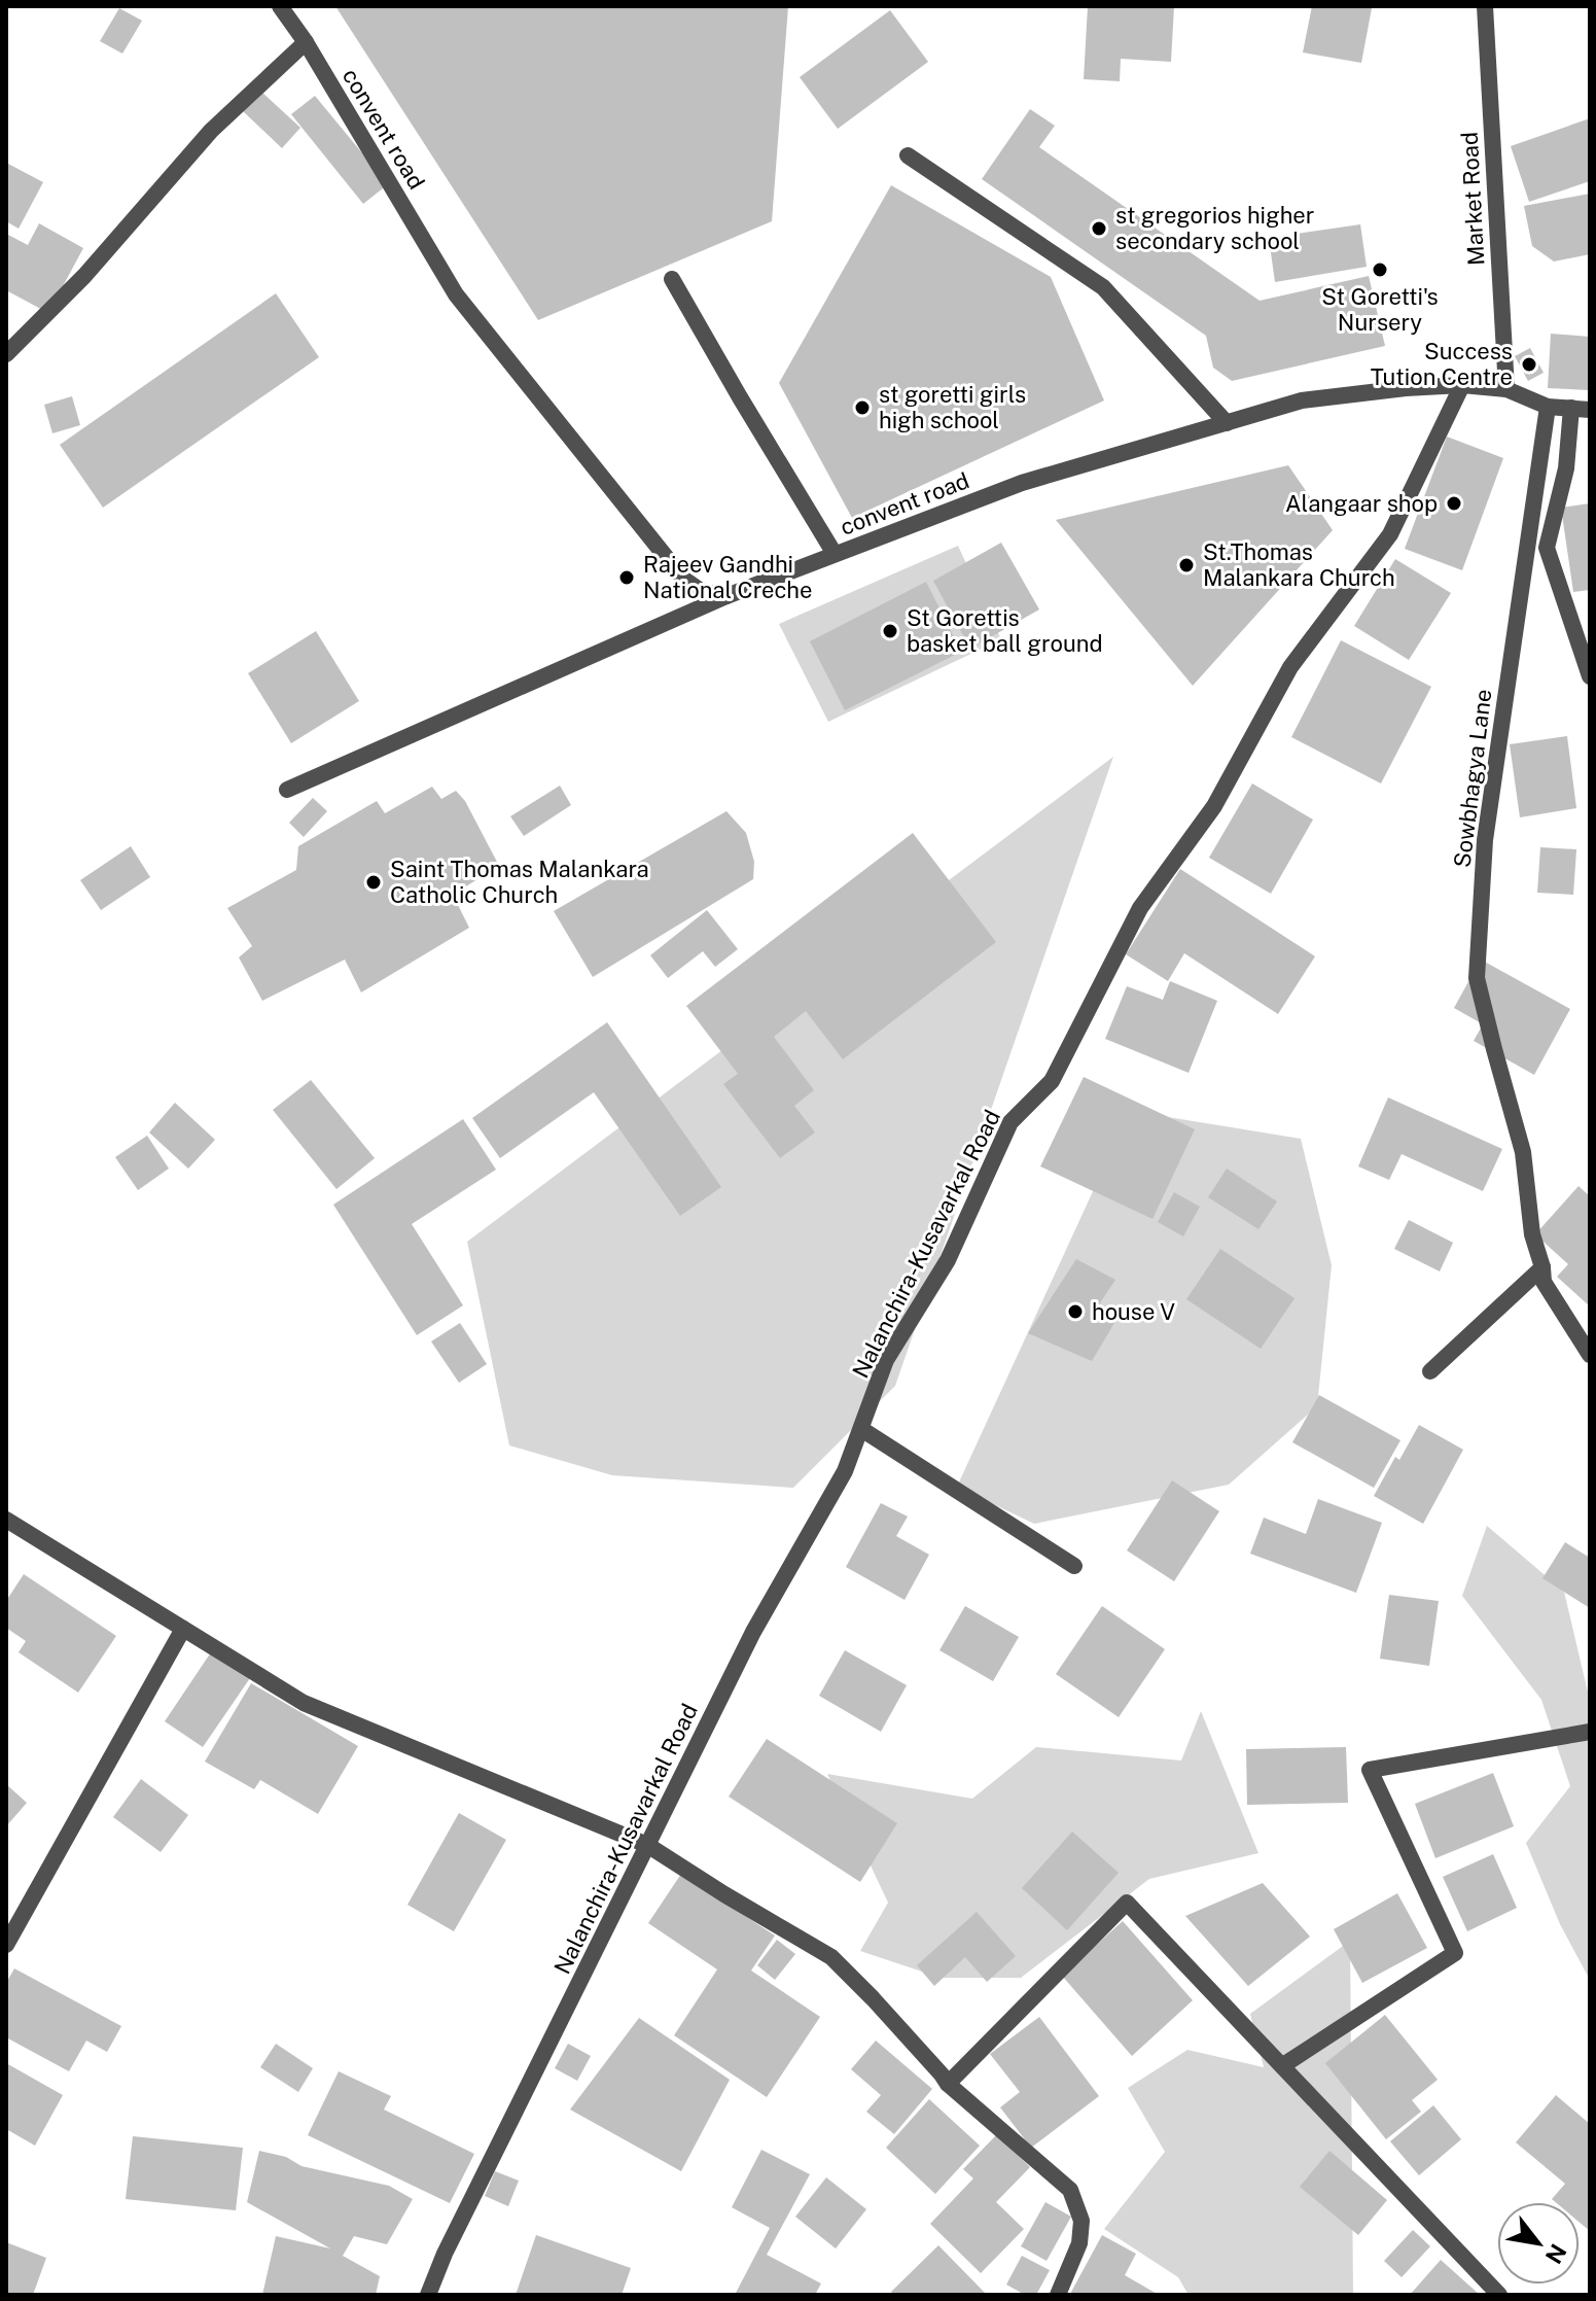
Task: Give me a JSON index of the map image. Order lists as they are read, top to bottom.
{
  "streets": {
    "street": [
      "convent road",
      "Market Road",
      "Sowbhagya Lane",
      "Nalanchira-Kusavarkal Road"
    ]
  },
  "crossings": [
    ["convent road", "Market Road"],
    ["convent road", "Sowbhagya Lane"],
    ["convent road", "Nalanchira-Kusavarkal Road"]
  ],
  "places": [
    "st gregorios higher secondary school",
    "St Goretti's Nursery",
    "Success Tution Centre",
    "st goretti girls high school",
    "Alangaar shop",
    "St.Thomas Malankara Church",
    "Rajeev Gandhi National Creche",
    "St Gorettis basket ball ground",
    "Saint Thomas Malankara Catholic Church",
    "house V"
  ],
  "north": "bottom right"
}
